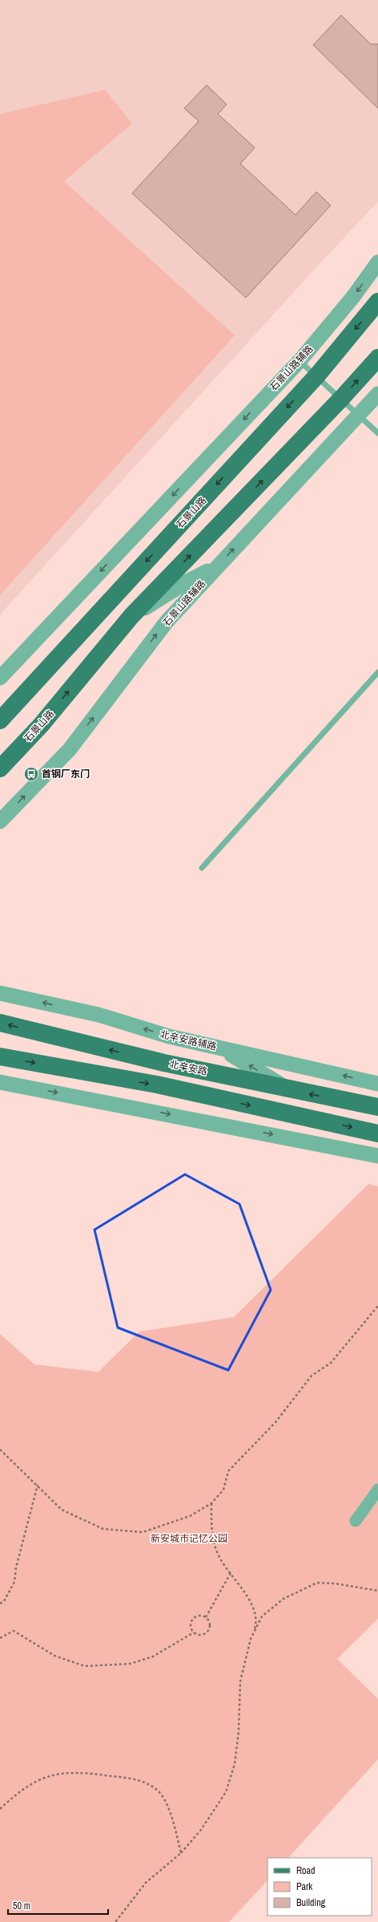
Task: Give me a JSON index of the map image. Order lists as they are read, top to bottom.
{
  "streets": {
    "main road": ["石景山路", "北辛安路"],
    "street": ["石景山路辅路", "北辛安路辅路"]
  },
  "parks": ["新安城市记忆公园"],
  "places": {
    "bus stop": ["首钢厂东门"]
  },
  "legend": ["Road", "Park", "Building"],
  "scale_bar": "50 m"
}
